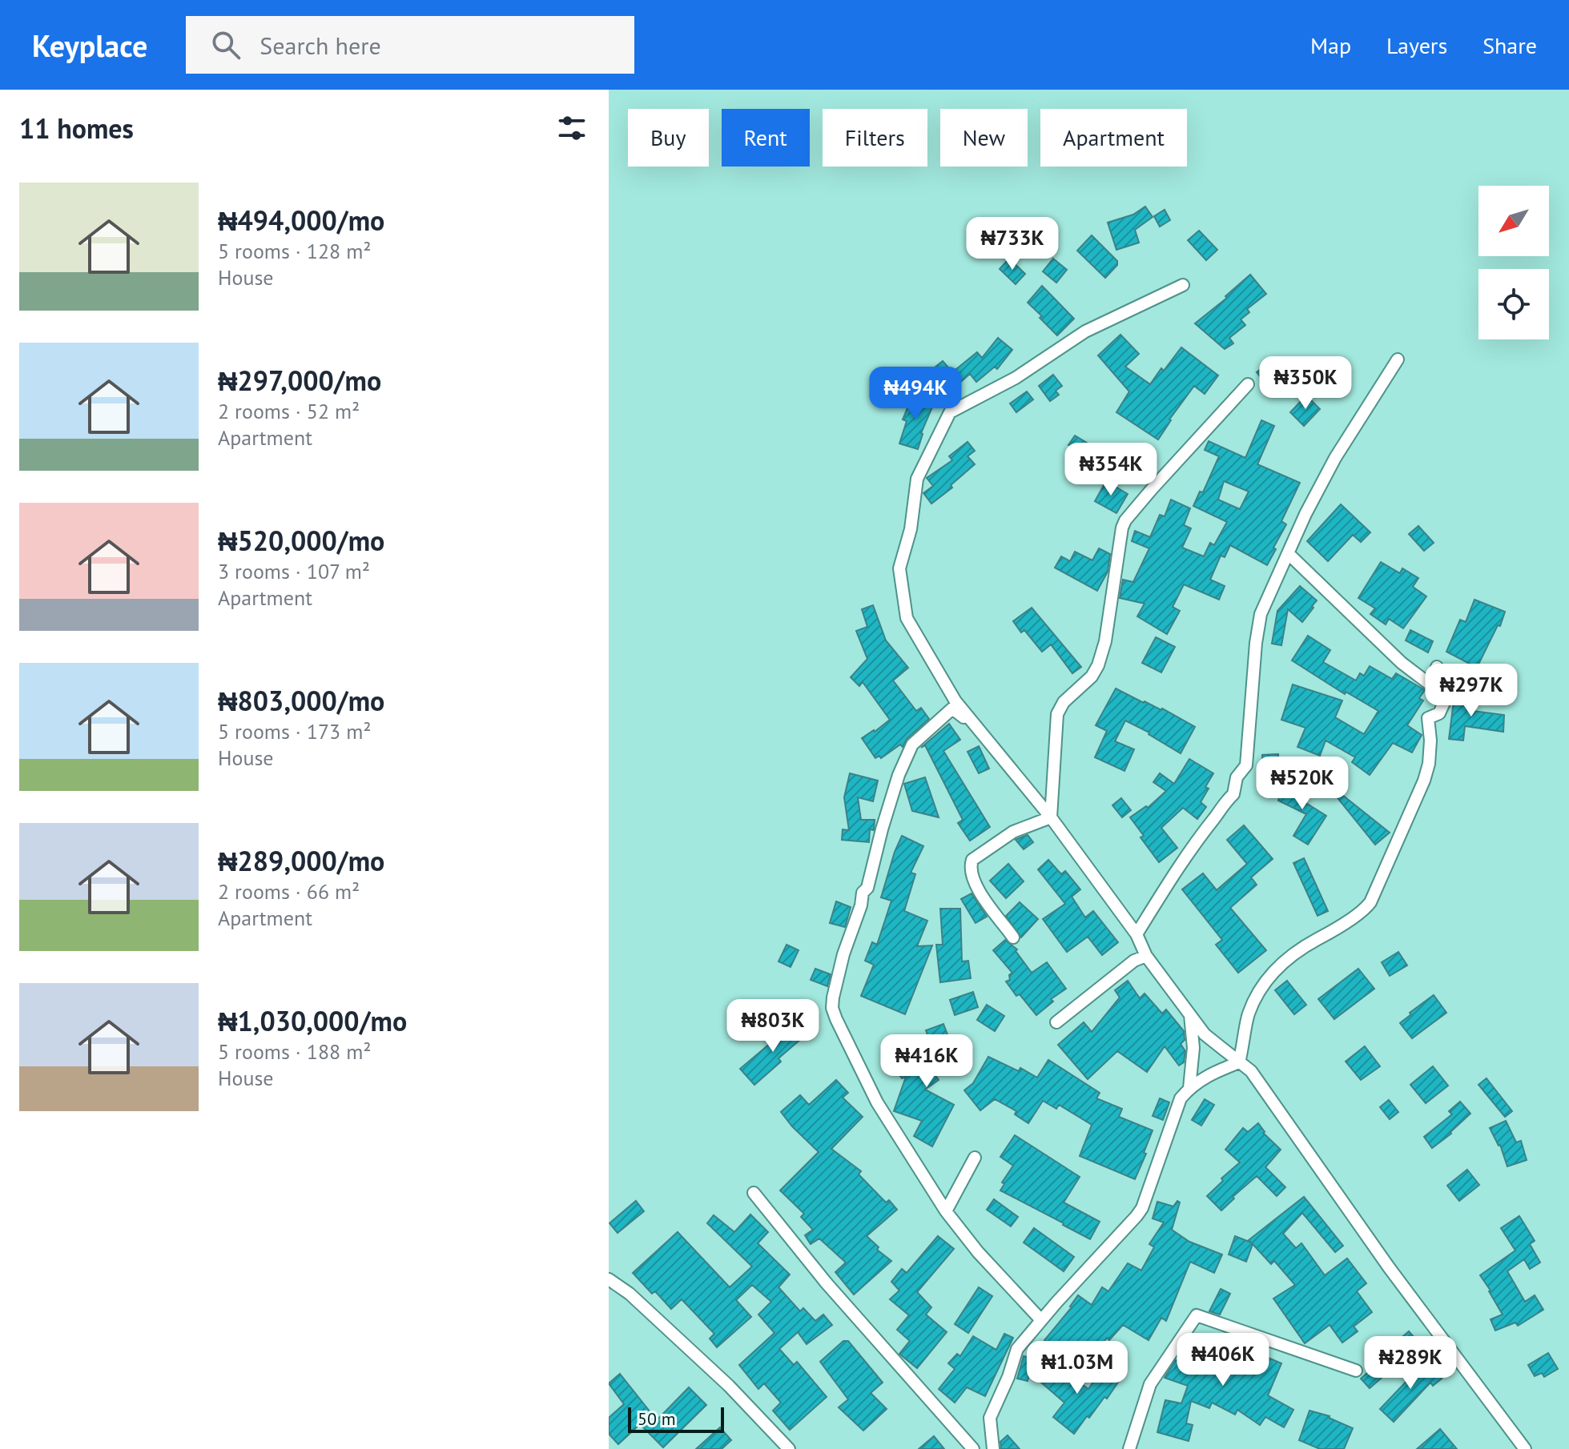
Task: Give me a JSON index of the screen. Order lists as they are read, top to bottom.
{
  "scale_bar": "50 m",
  "north": "bottom left",
  "page": {
    "header": "Keyplace",
    "search": "Search here",
    "nav": ["Map", "Layers", "Share"],
    "heading": "11 homes",
    "chip": [
      "Buy",
      "Rent",
      "Filters",
      "New",
      "Apartment"
    ],
    "list": [
      {
        "name": "₦494,000/mo",
        "note": "5 rooms · 128 m² · House"
      },
      {
        "name": "₦297,000/mo",
        "note": "2 rooms · 52 m² · Apartment"
      },
      {
        "name": "₦520,000/mo",
        "note": "3 rooms · 107 m² · Apartment"
      },
      {
        "name": "₦803,000/mo",
        "note": "5 rooms · 173 m² · House"
      },
      {
        "name": "₦289,000/mo",
        "note": "2 rooms · 66 m² · Apartment"
      },
      {
        "name": "₦1,030,000/mo",
        "note": "5 rooms · 188 m² · House"
      }
    ],
    "price": [
      "₦733K",
      "₦350K",
      "₦494K",
      "₦354K",
      "₦297K",
      "₦520K",
      "₦803K",
      "₦416K",
      "₦406K",
      "₦289K",
      "₦1.03M"
    ],
    "scale": "50 m"
  }
}
